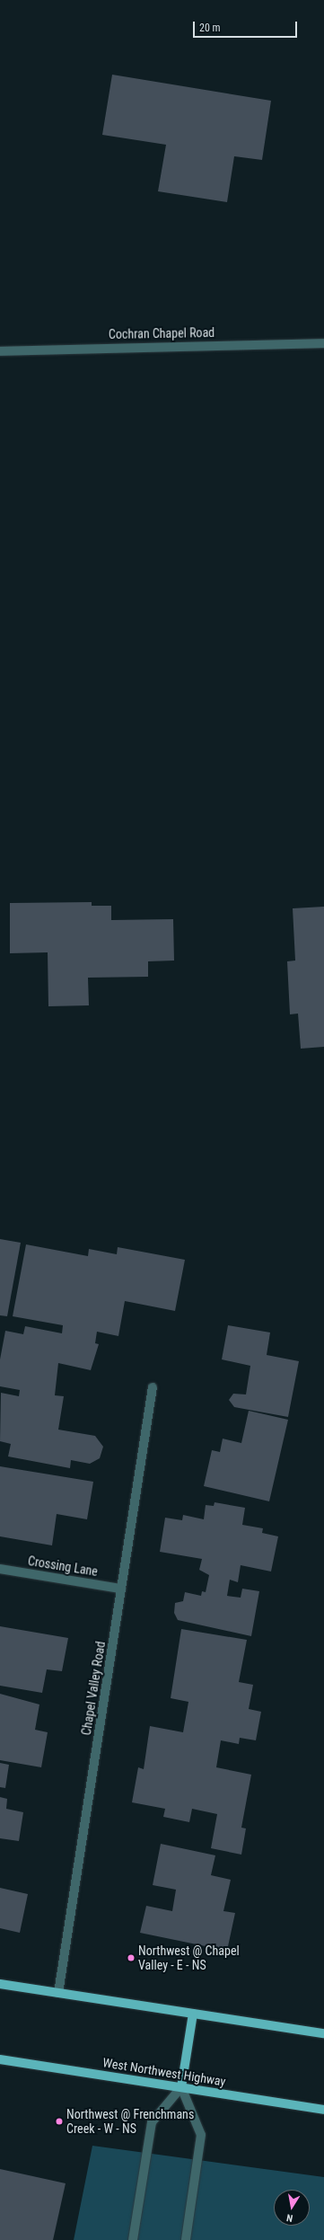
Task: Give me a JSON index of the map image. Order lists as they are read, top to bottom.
{
  "streets": {
    "main road": ["West Northwest Highway"],
    "street": ["Cochran Chapel Road", "Crossing Lane", "Chapel Valley Road"]
  },
  "crossings": [
    ["Crossing Lane", "Chapel Valley Road"]
  ],
  "places": ["Northwest @ Chapel Valley - E - NS", "Northwest @ Frenchmans Creek - W - NS"],
  "scale_bar": "20 m",
  "north": "bottom"
}
